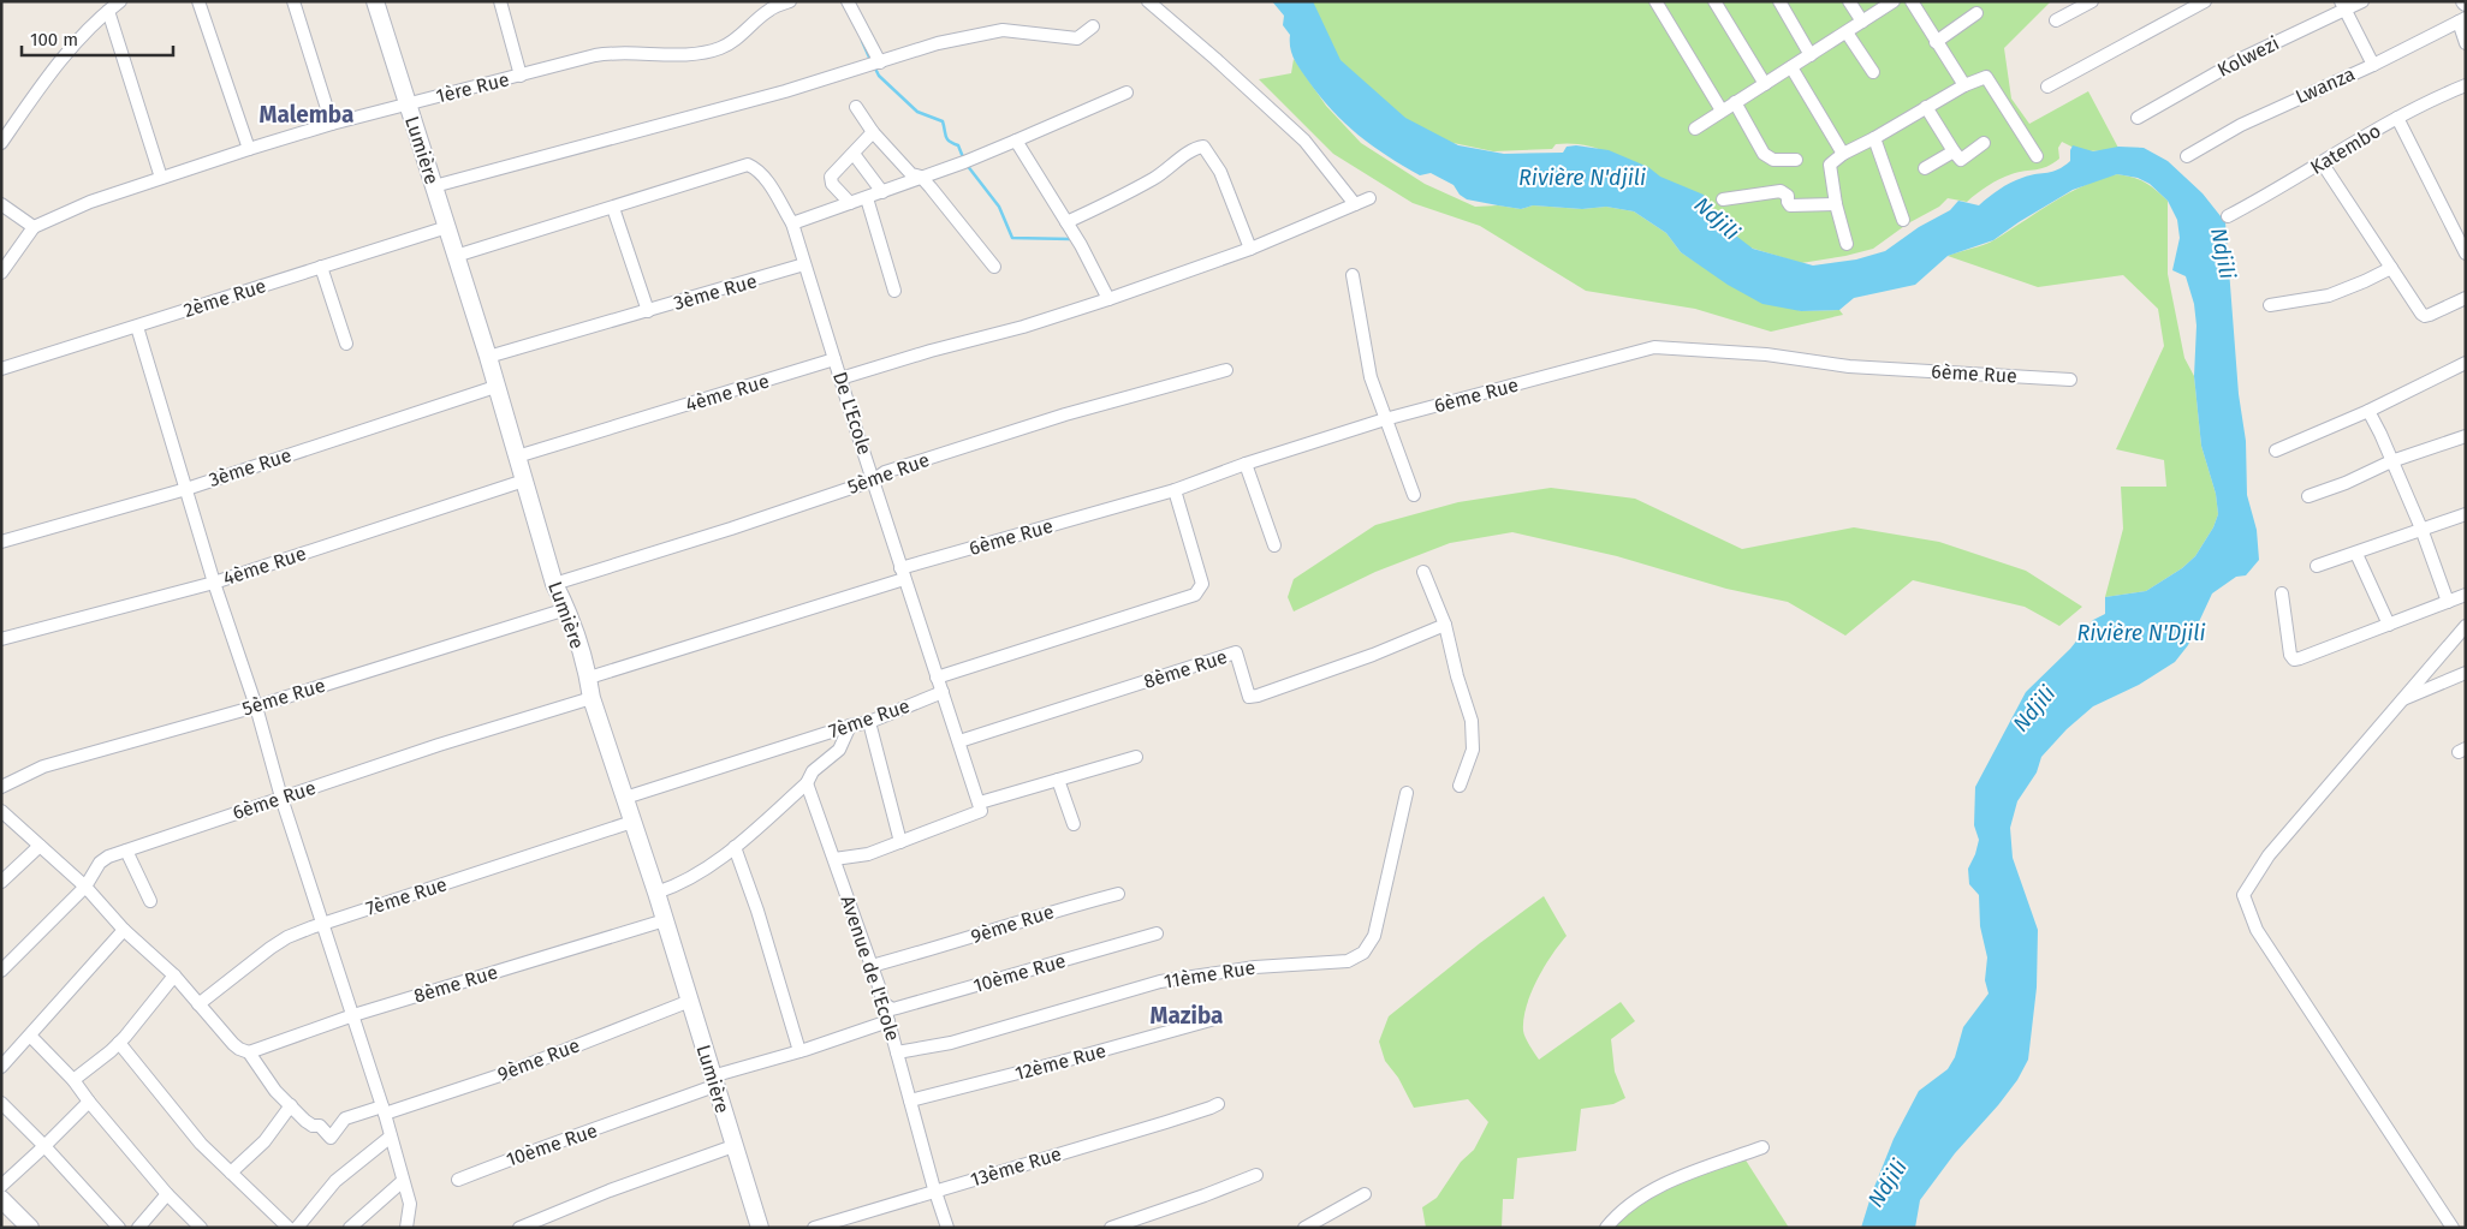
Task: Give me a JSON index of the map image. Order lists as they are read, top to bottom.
{
  "streets": {
    "street": [
      "Kolwezi",
      "Lwanza",
      "1ère Rue",
      "Katembo",
      "Lumière",
      "3ème Rue",
      "2ème Rue",
      "6ème Rue",
      "4ème Rue",
      "De L'Ecole",
      "5ème Rue",
      "8ème Rue",
      "7ème Rue",
      "9ème Rue",
      "Avenue de l'Ecole",
      "10ème Rue",
      "11ème Rue",
      "12ème Rue",
      "13ème Rue"
    ]
  },
  "crossings": [
    ["1ère Rue", "Lumière"],
    ["Lumière", "3ème Rue"],
    ["Lumière", "2ème Rue"],
    ["Lumière", "6ème Rue"],
    ["Lumière", "4ème Rue"],
    ["Lumière", "5ème Rue"],
    ["Lumière", "8ème Rue"],
    ["Lumière", "7ème Rue"],
    ["Lumière", "9ème Rue"],
    ["Lumière", "10ème Rue"],
    ["3ème Rue", "De L'Ecole"],
    ["6ème Rue", "De L'Ecole"],
    ["4ème Rue", "De L'Ecole"],
    ["De L'Ecole", "5ème Rue"],
    ["De L'Ecole", "8ème Rue"],
    ["De L'Ecole", "7ème Rue"],
    ["9ème Rue", "Avenue de l'Ecole"],
    ["Avenue de l'Ecole", "10ème Rue"],
    ["Avenue de l'Ecole", "11ème Rue"],
    ["Avenue de l'Ecole", "12ème Rue"],
    ["Avenue de l'Ecole", "13ème Rue"]
  ],
  "districts": ["Malemba", "Maziba"],
  "water": ["Rivière N'djili", "Ndjili", "Rivière N'Djili"],
  "scale_bar": "100 m"
}
